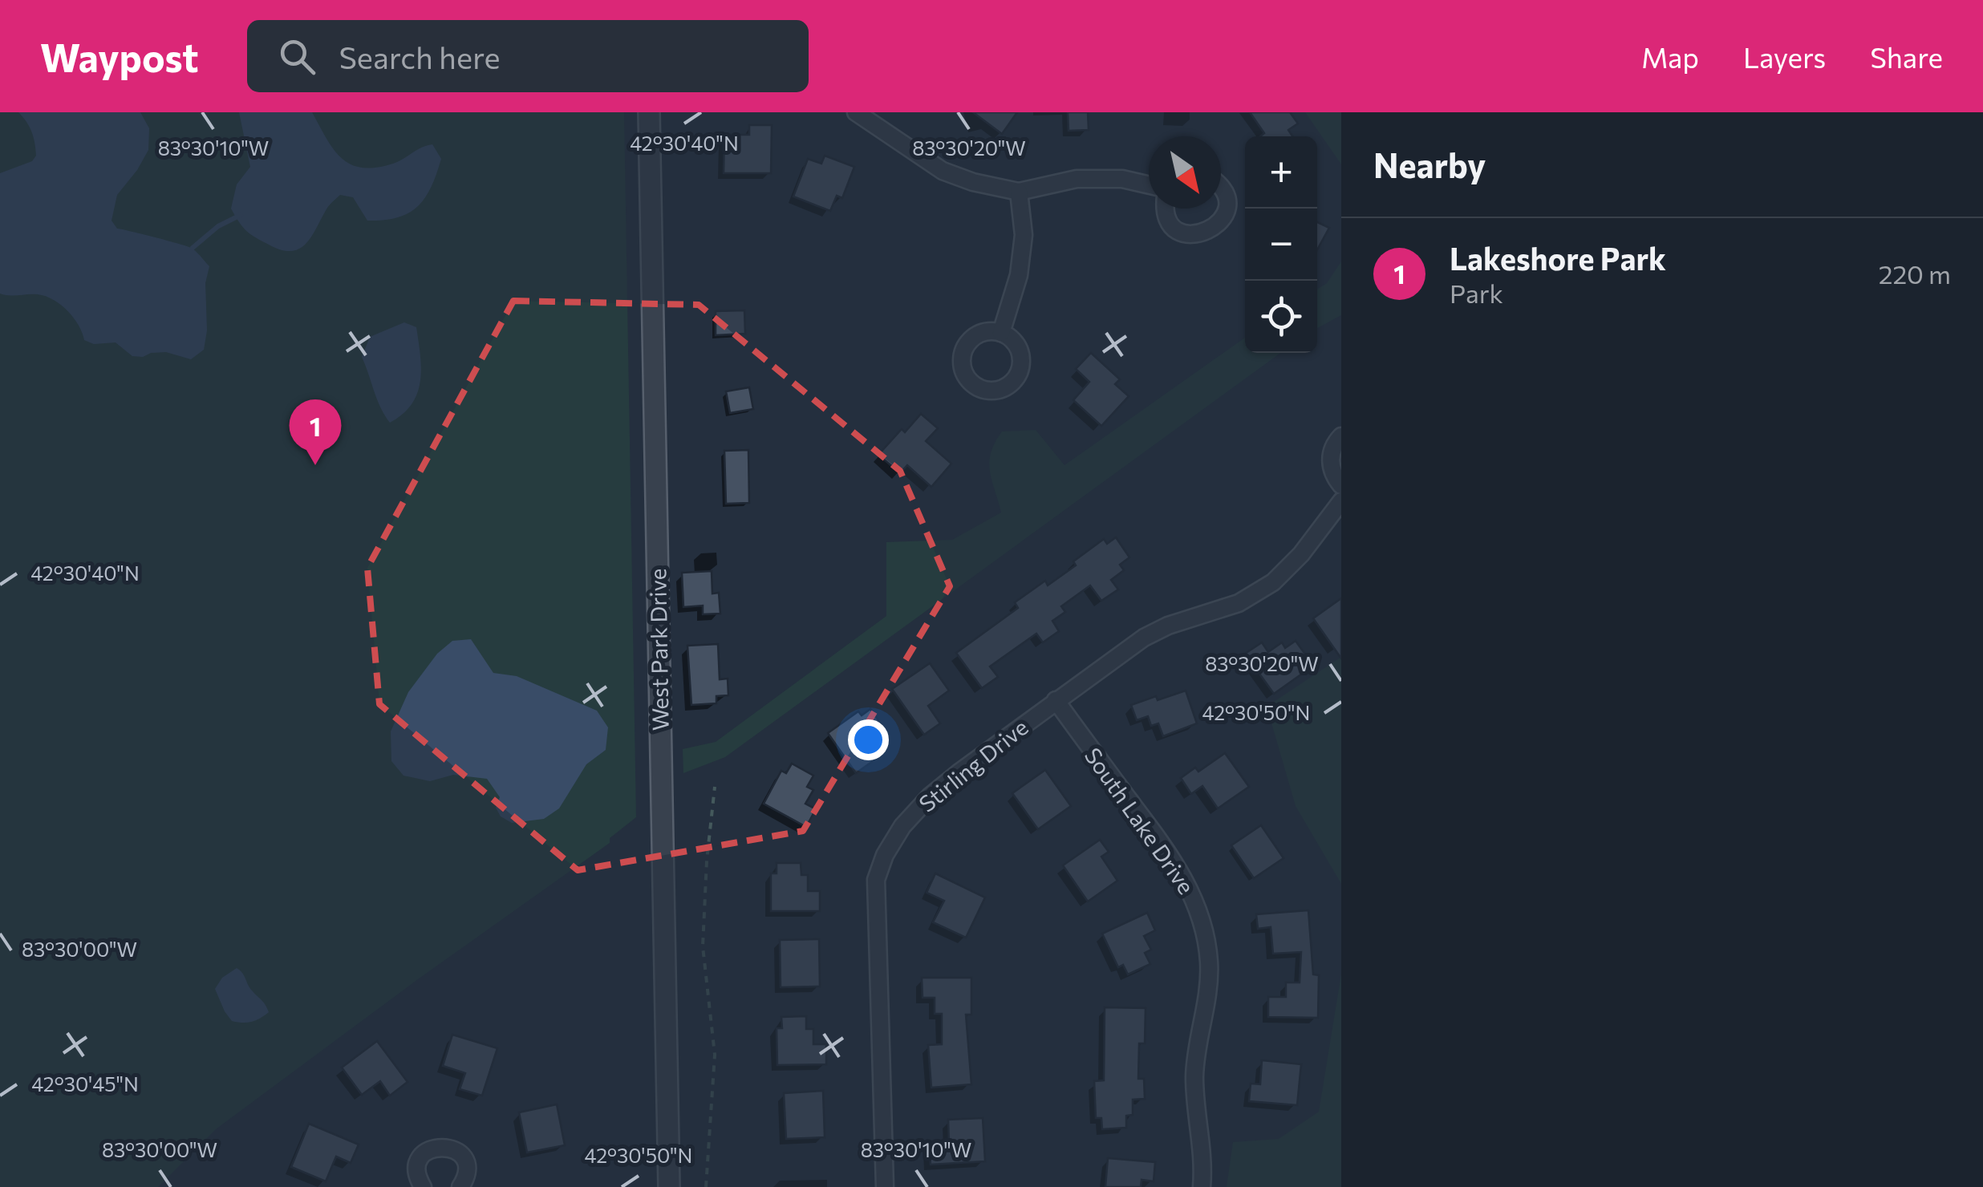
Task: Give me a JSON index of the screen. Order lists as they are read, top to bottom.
{
  "streets": {
    "street": ["West Park Drive", "Stirling Drive", "South Lake Drive"]
  },
  "crossings": [
    ["Stirling Drive", "South Lake Drive"]
  ],
  "north": "bottom right",
  "page": {
    "header": "Waypost",
    "search": "Search here",
    "nav": ["Map", "Layers", "Share"],
    "heading": "Nearby",
    "map_buttons": ["+", "−"],
    "list": [
      {
        "mark": "1",
        "name": "Lakeshore Park",
        "note": "Park",
        "value": "220 m"
      }
    ],
    "pins": "1"
  },
  "coordinates": [
    "42°30'40\"N",
    "83°30'20\"W",
    "83°30'10\"W",
    "42°30'50\"N",
    "83°30'00\"W",
    "42°30'45\"N"
  ]
}
